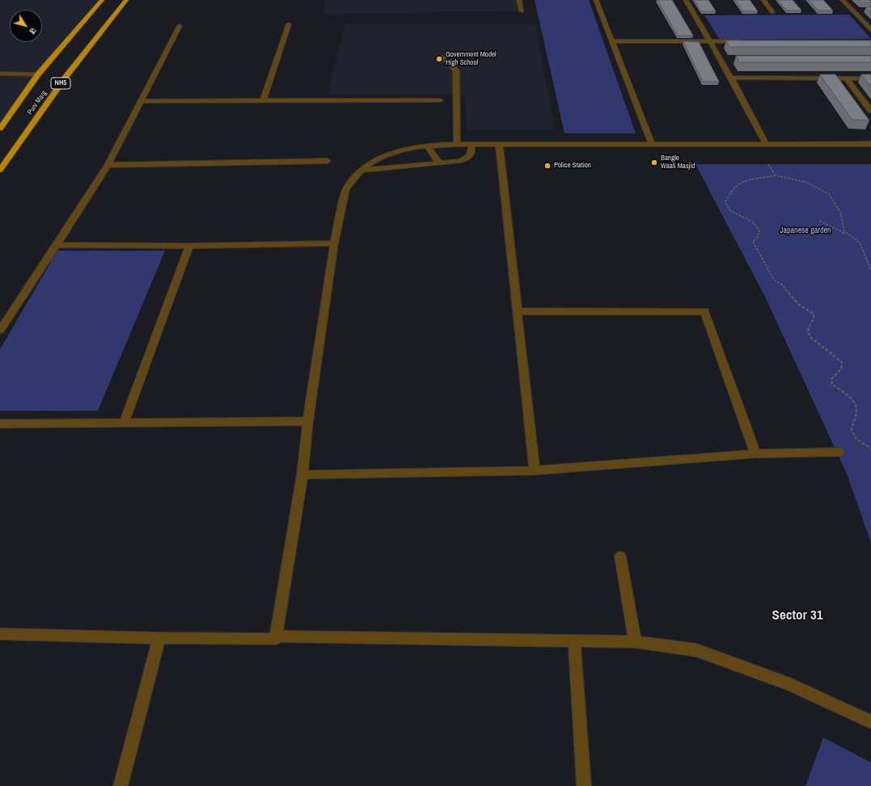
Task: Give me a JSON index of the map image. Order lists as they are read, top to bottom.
{
  "streets": {
    "highway": ["NH5", "Purv Marg"]
  },
  "districts": ["Sector 31"],
  "parks": ["Japanese garden"],
  "places": ["Government Model High School", "Bangle Waali Masjid", "Police Station"],
  "north": "bottom right"
}
